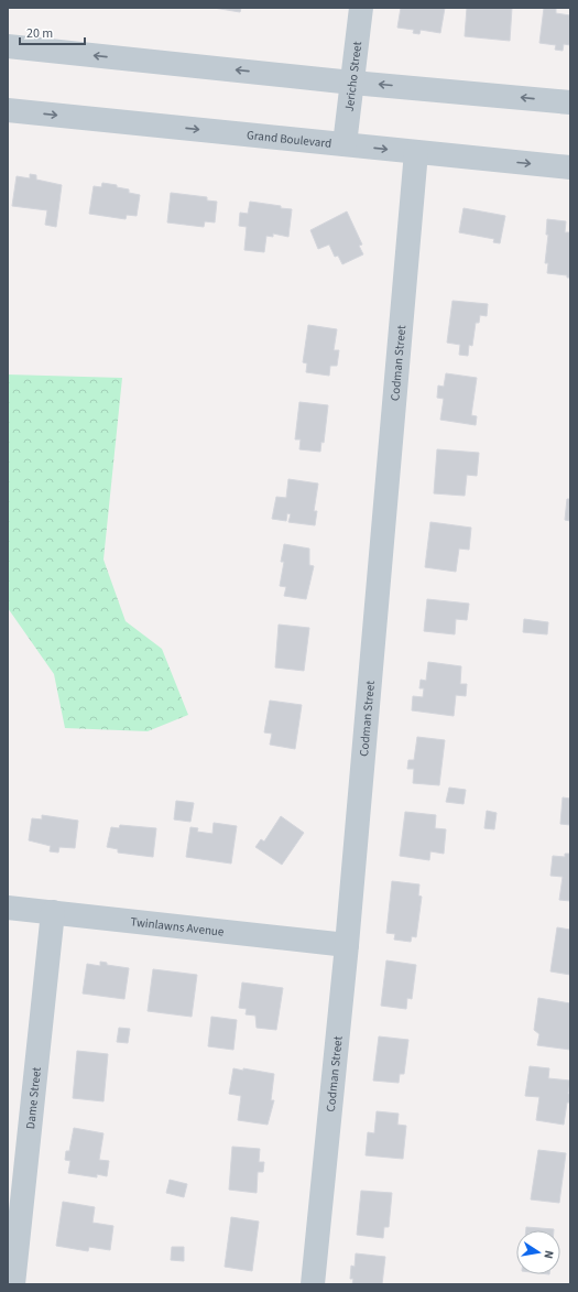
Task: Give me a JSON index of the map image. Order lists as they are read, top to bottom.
{
  "streets": {
    "street": [
      "Jericho Street",
      "Grand Boulevard",
      "Codman Street",
      "Twinlawns Avenue",
      "Dame Street"
    ]
  },
  "crossings": [
    ["Jericho Street", "Grand Boulevard"],
    ["Grand Boulevard", "Codman Street"],
    ["Codman Street", "Twinlawns Avenue"],
    ["Twinlawns Avenue", "Dame Street"]
  ],
  "scale_bar": "20 m",
  "north": "right"
}
